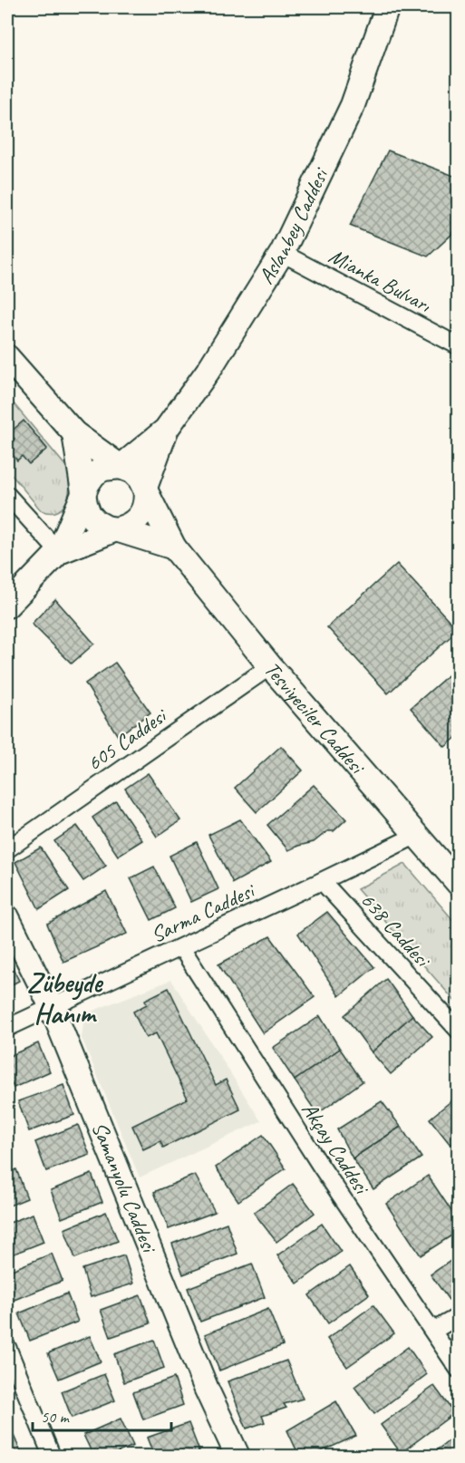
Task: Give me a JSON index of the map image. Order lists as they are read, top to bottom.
{
  "streets": {
    "street": [
      "Aslanbey Caddesi",
      "Mianka Bulvarı",
      "Tesviyeciler Caddesi",
      "605 Caddesi",
      "Sarma Caddesi",
      "638 Caddesi",
      "Akçay Caddesi",
      "Samanyolu Caddesi"
    ]
  },
  "crossings": [
    ["Aslanbey Caddesi", "Mianka Bulvarı"],
    ["Tesviyeciler Caddesi", "605 Caddesi"],
    ["Tesviyeciler Caddesi", "Sarma Caddesi"],
    ["Sarma Caddesi", "638 Caddesi"],
    ["Sarma Caddesi", "Akçay Caddesi"],
    ["Sarma Caddesi", "Samanyolu Caddesi"]
  ],
  "districts": ["Zübeyde Hanım"],
  "scale_bar": "50 m"
}
